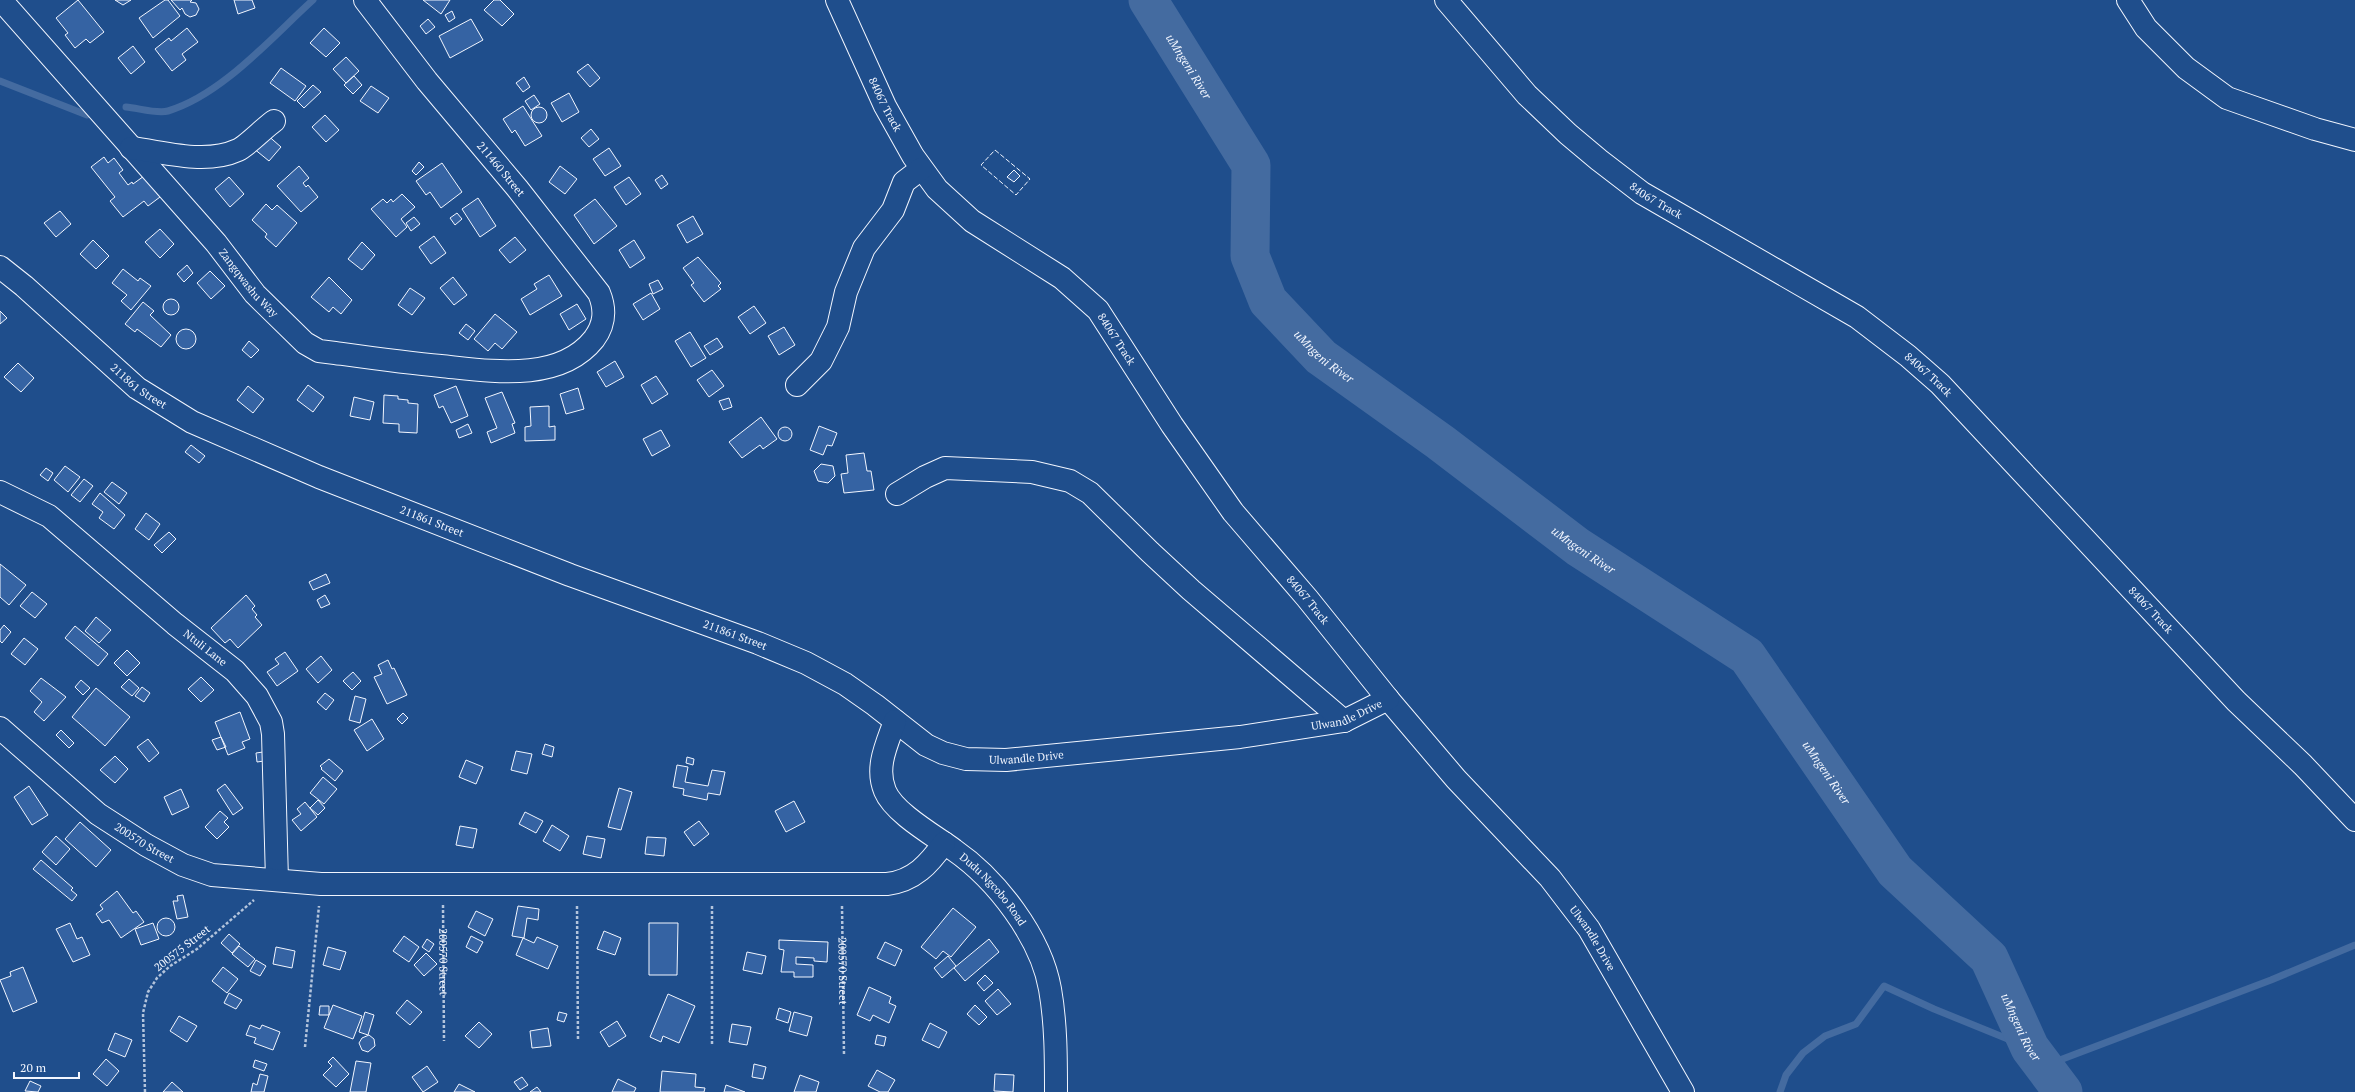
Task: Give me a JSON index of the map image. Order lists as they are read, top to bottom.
{
  "streets": {
    "street": [
      "84067 Track",
      "211460 Street",
      "Zangqwashu Way",
      "211861 Street",
      "Ntuli Lane",
      "Ulwandle Drive",
      "200570 Street",
      "Dudu Ngcobo Road"
    ],
    "path": ["200575 Street"]
  },
  "crossings": [
    ["84067 Track", "Ulwandle Drive"],
    ["211460 Street", "Zangqwashu Way"],
    ["211861 Street", "Ulwandle Drive"],
    ["211861 Street", "Dudu Ngcobo Road"],
    ["Ntuli Lane", "200570 Street"],
    ["Ntuli Lane", "200575 Street"],
    ["Ulwandle Drive", "Dudu Ngcobo Road"],
    ["200570 Street", "Dudu Ngcobo Road"],
    ["200570 Street", "200575 Street"]
  ],
  "water": ["uMngeni River"],
  "scale_bar": "20 m"
}
